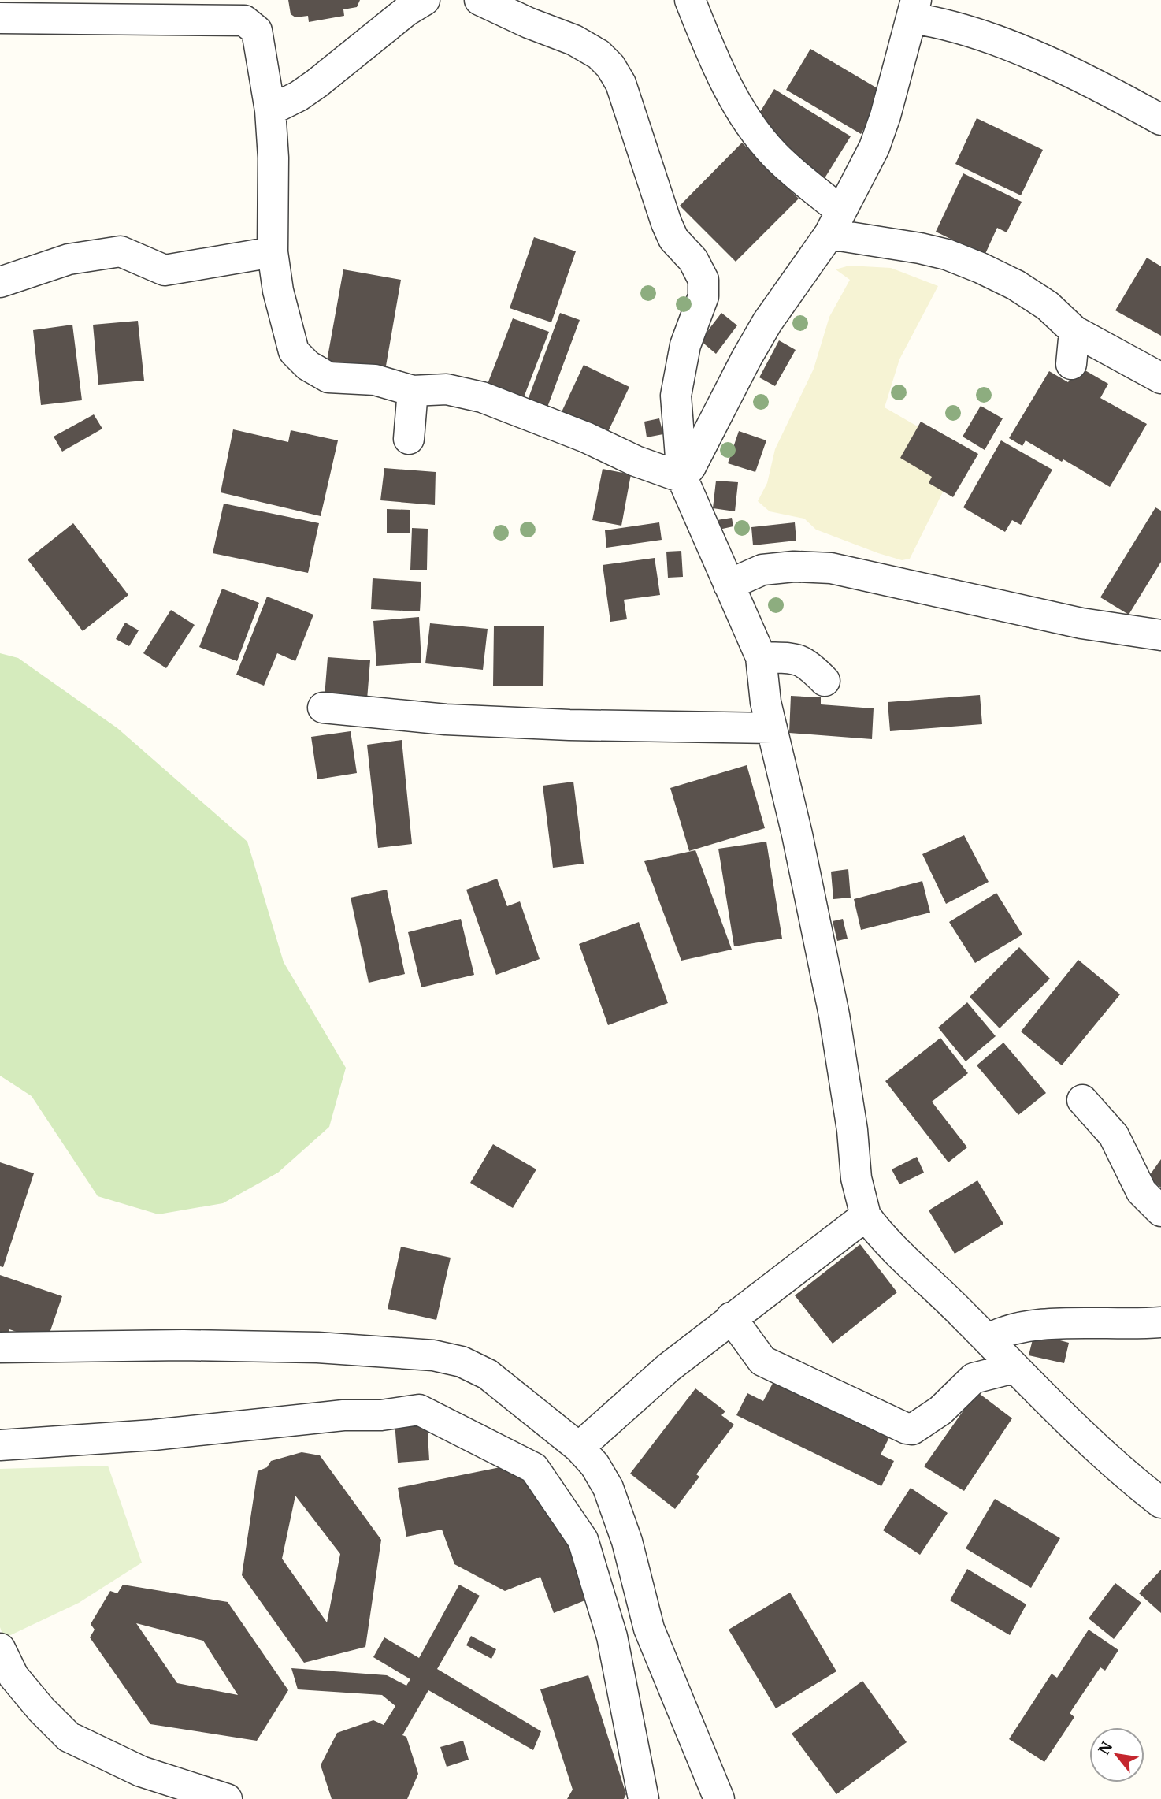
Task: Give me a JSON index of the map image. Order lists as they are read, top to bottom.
{
  "north": "top left"
}
